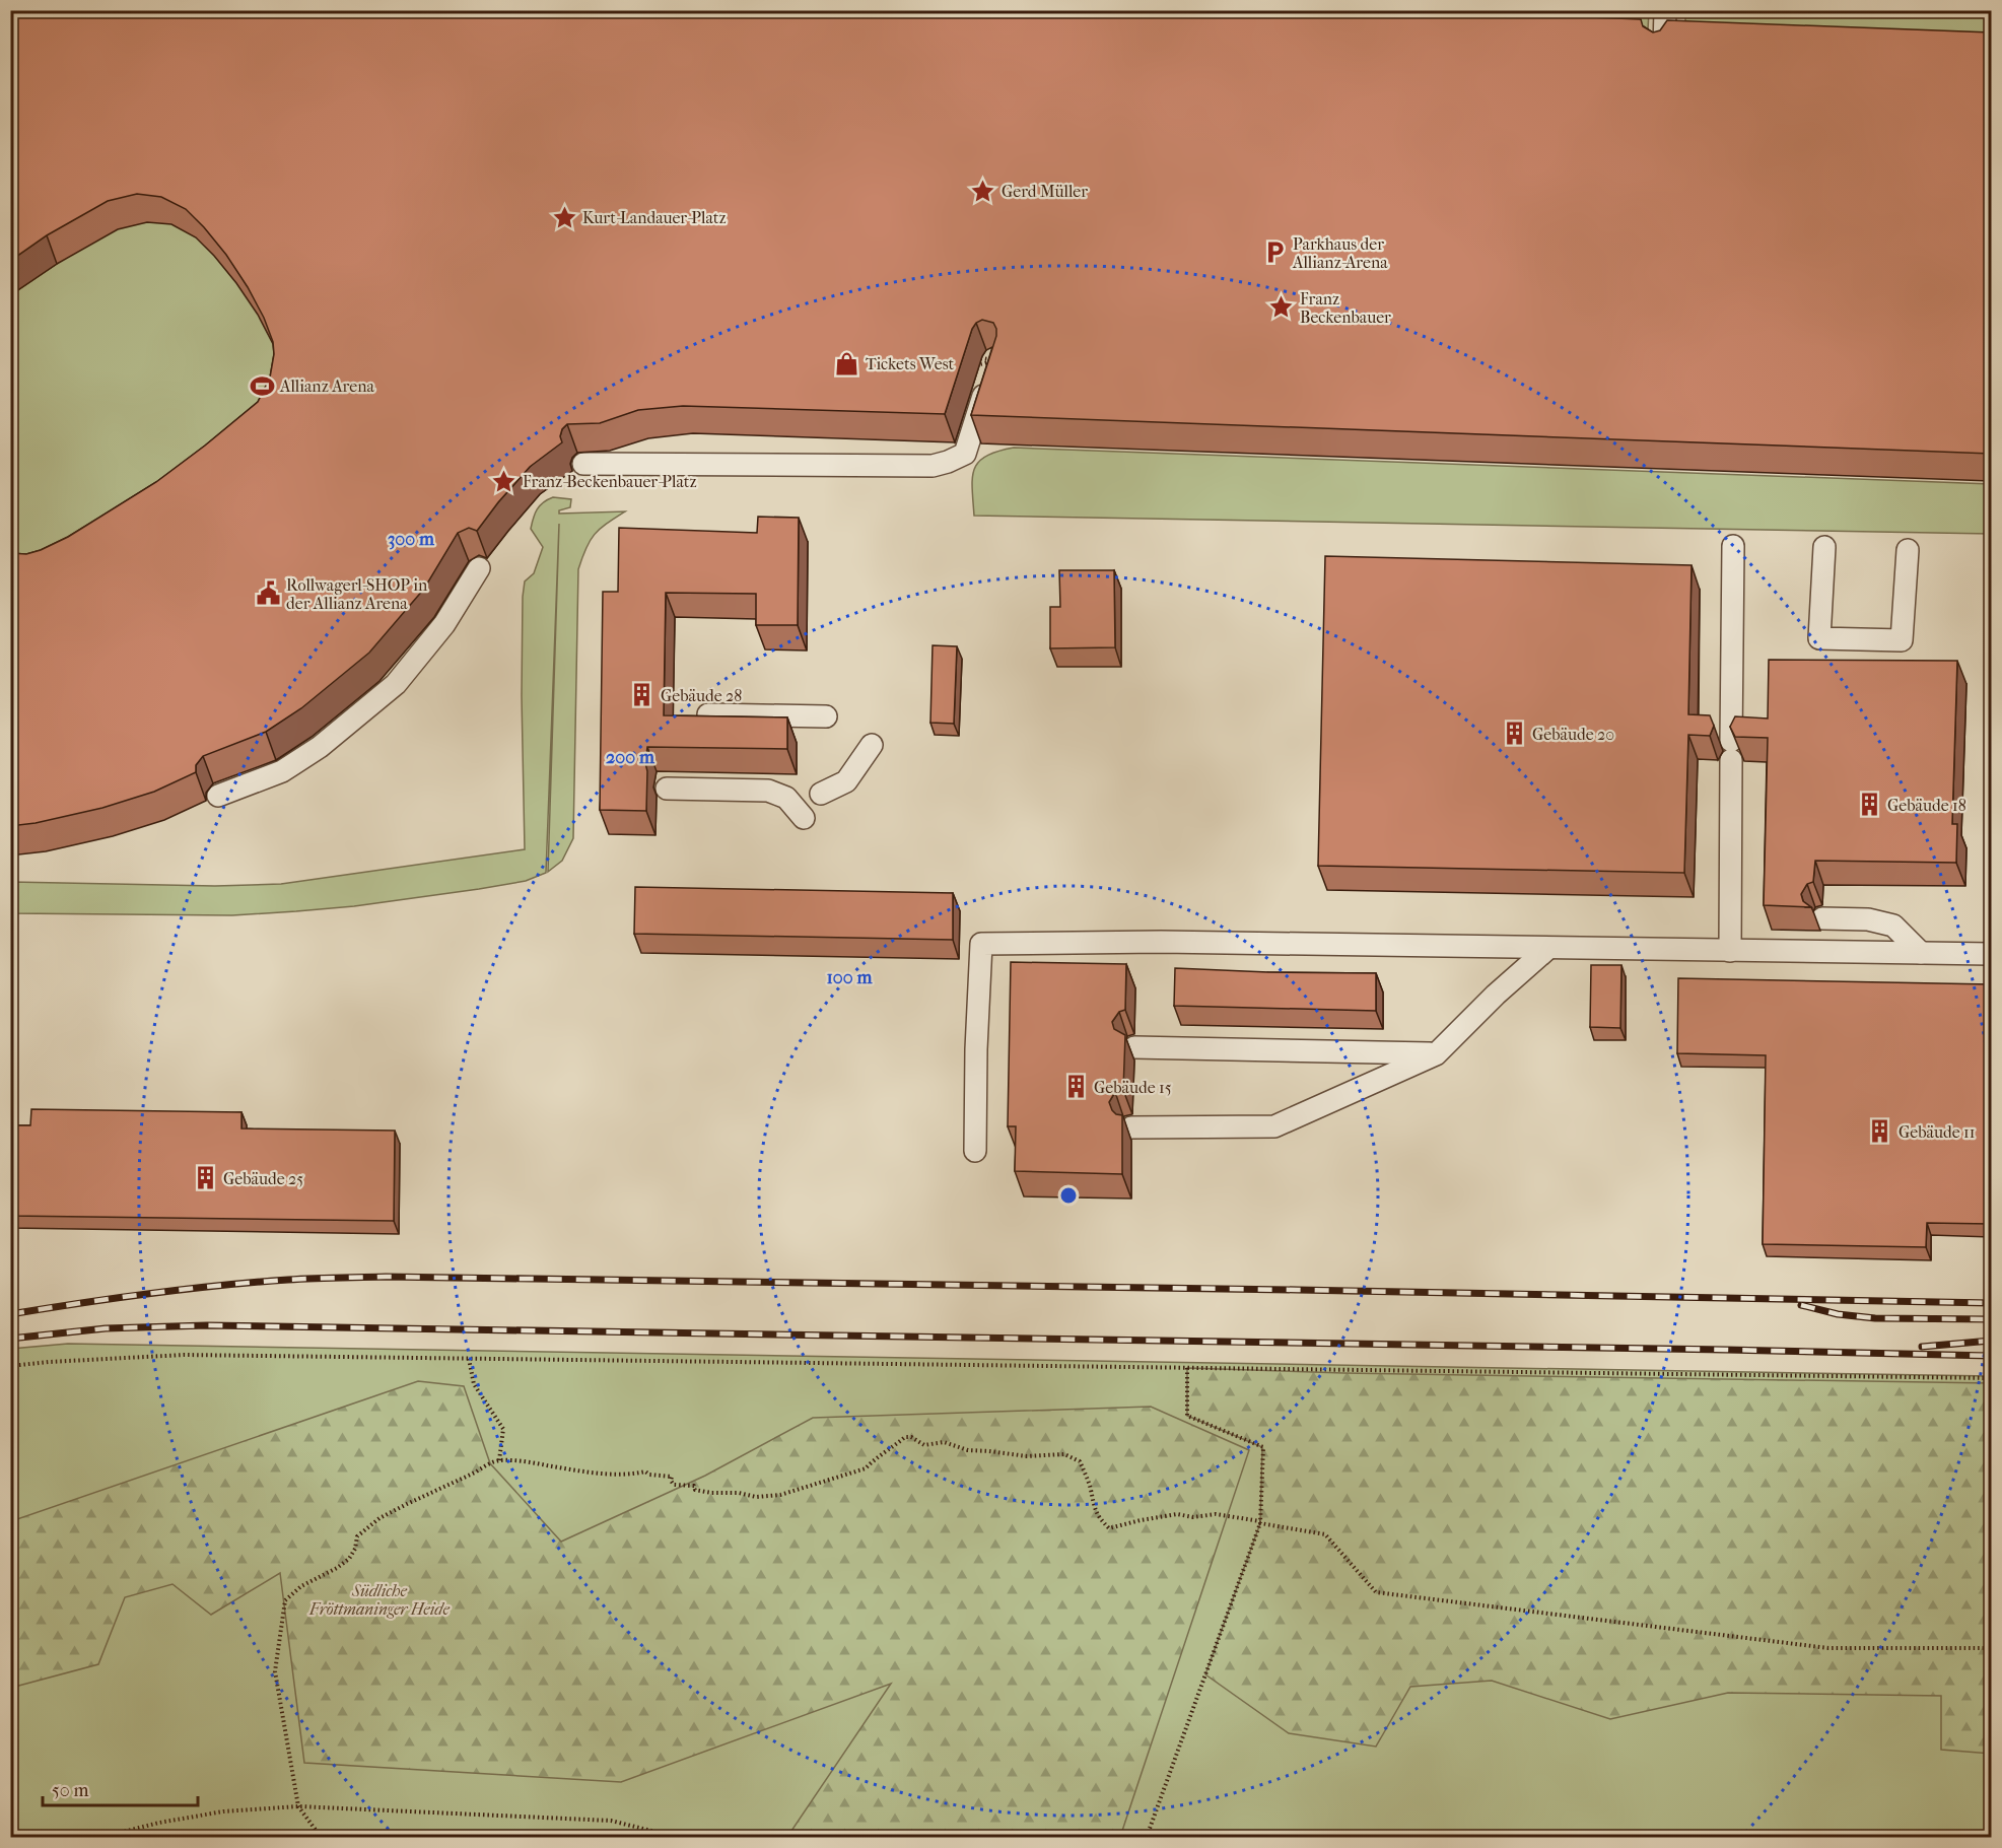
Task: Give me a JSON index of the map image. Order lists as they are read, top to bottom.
{
  "parks": ["Südliche Fröttmaninger Heide"],
  "places": {
    "place": [
      "Gerd Müller",
      "Kurt-Landauer-Platz",
      "Franz Beckenbauer",
      "Franz-Beckenbauer-Platz"
    ],
    "parking": ["Parkhaus der Allianz-Arena"],
    "shop": ["Tickets West"],
    "sports": ["Allianz Arena"],
    "public building": ["Rollwagerl-SHOP in der Allianz Arena"],
    "building": [
      "Gebäude 28",
      "Gebäude 20",
      "Gebäude 18",
      "Gebäude 15",
      "Gebäude 11",
      "Gebäude 25"
    ]
  },
  "scale_bar": "50 m",
  "rings": ["300 m", "200 m", "100 m"]
}
